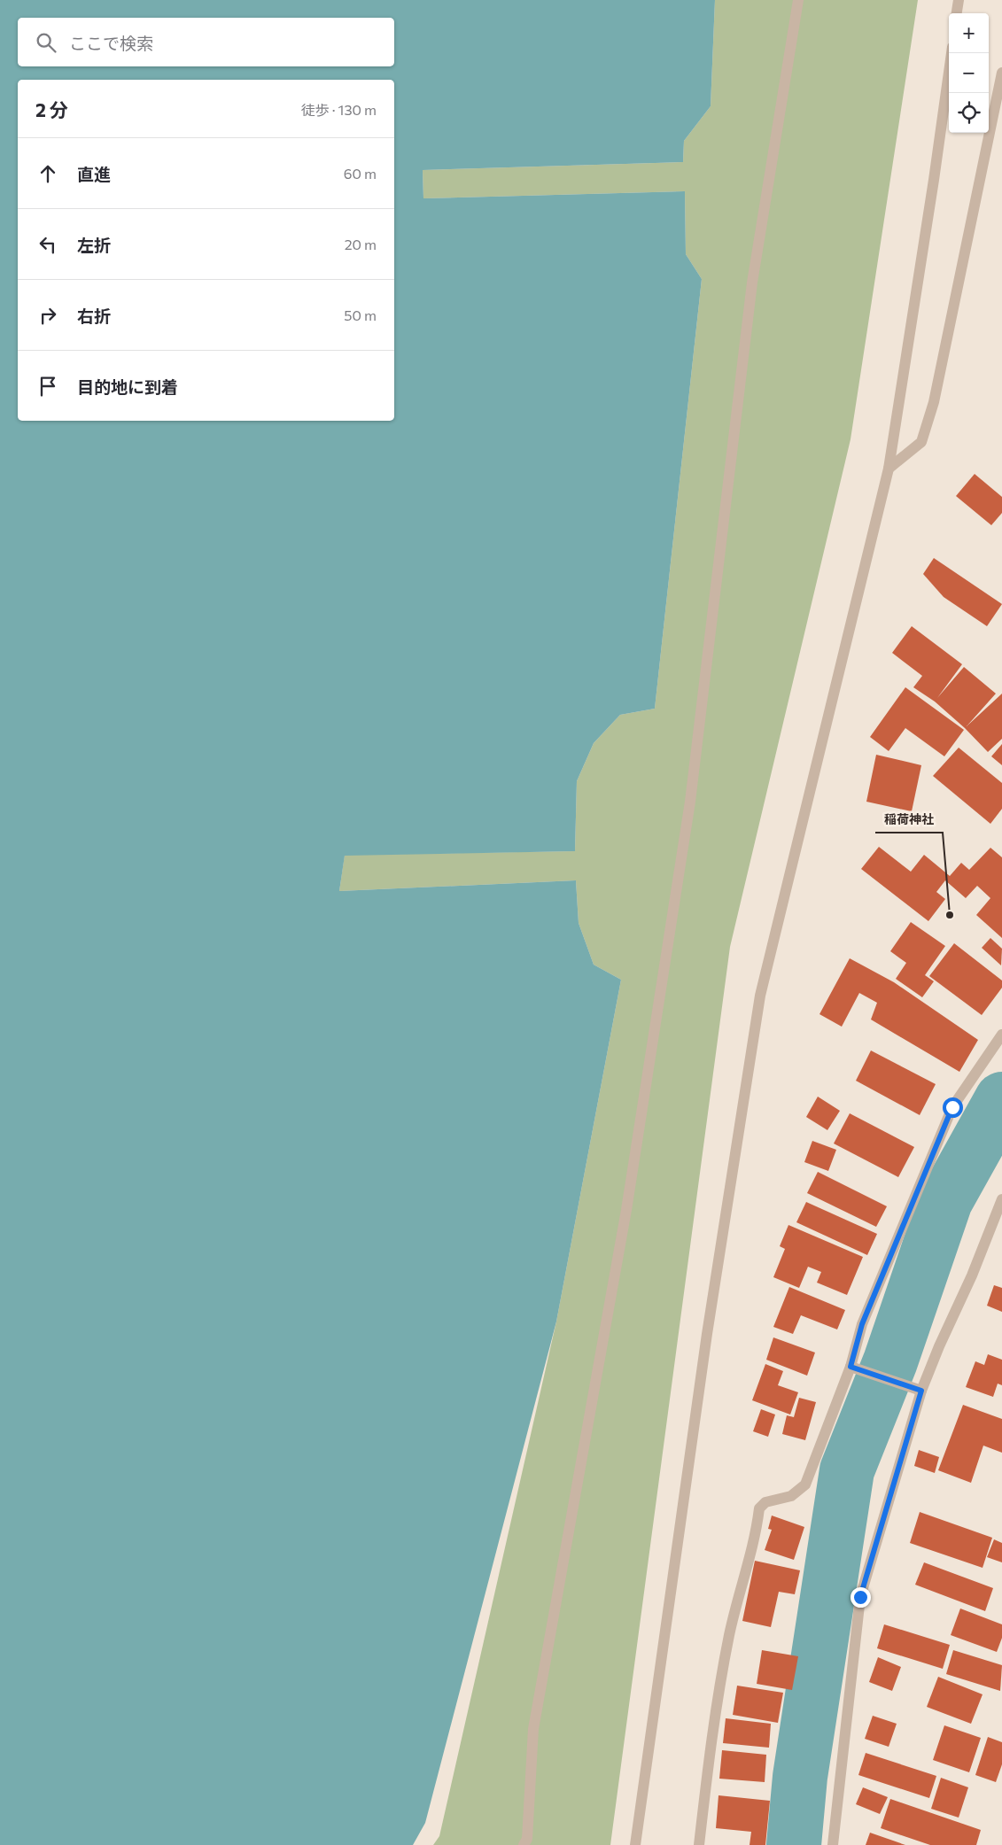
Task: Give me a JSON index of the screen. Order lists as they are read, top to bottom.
{
  "places": ["稲荷神社"],
  "page": {
    "map_buttons": ["+", "−"],
    "search": "ここで検索",
    "heading": ["2 分", "徒歩 · 130 m"],
    "list": [
      ["直進", "60 m"],
      ["左折", "20 m"],
      ["右折", "50 m"],
      "目的地に到着"
    ]
  }
}
